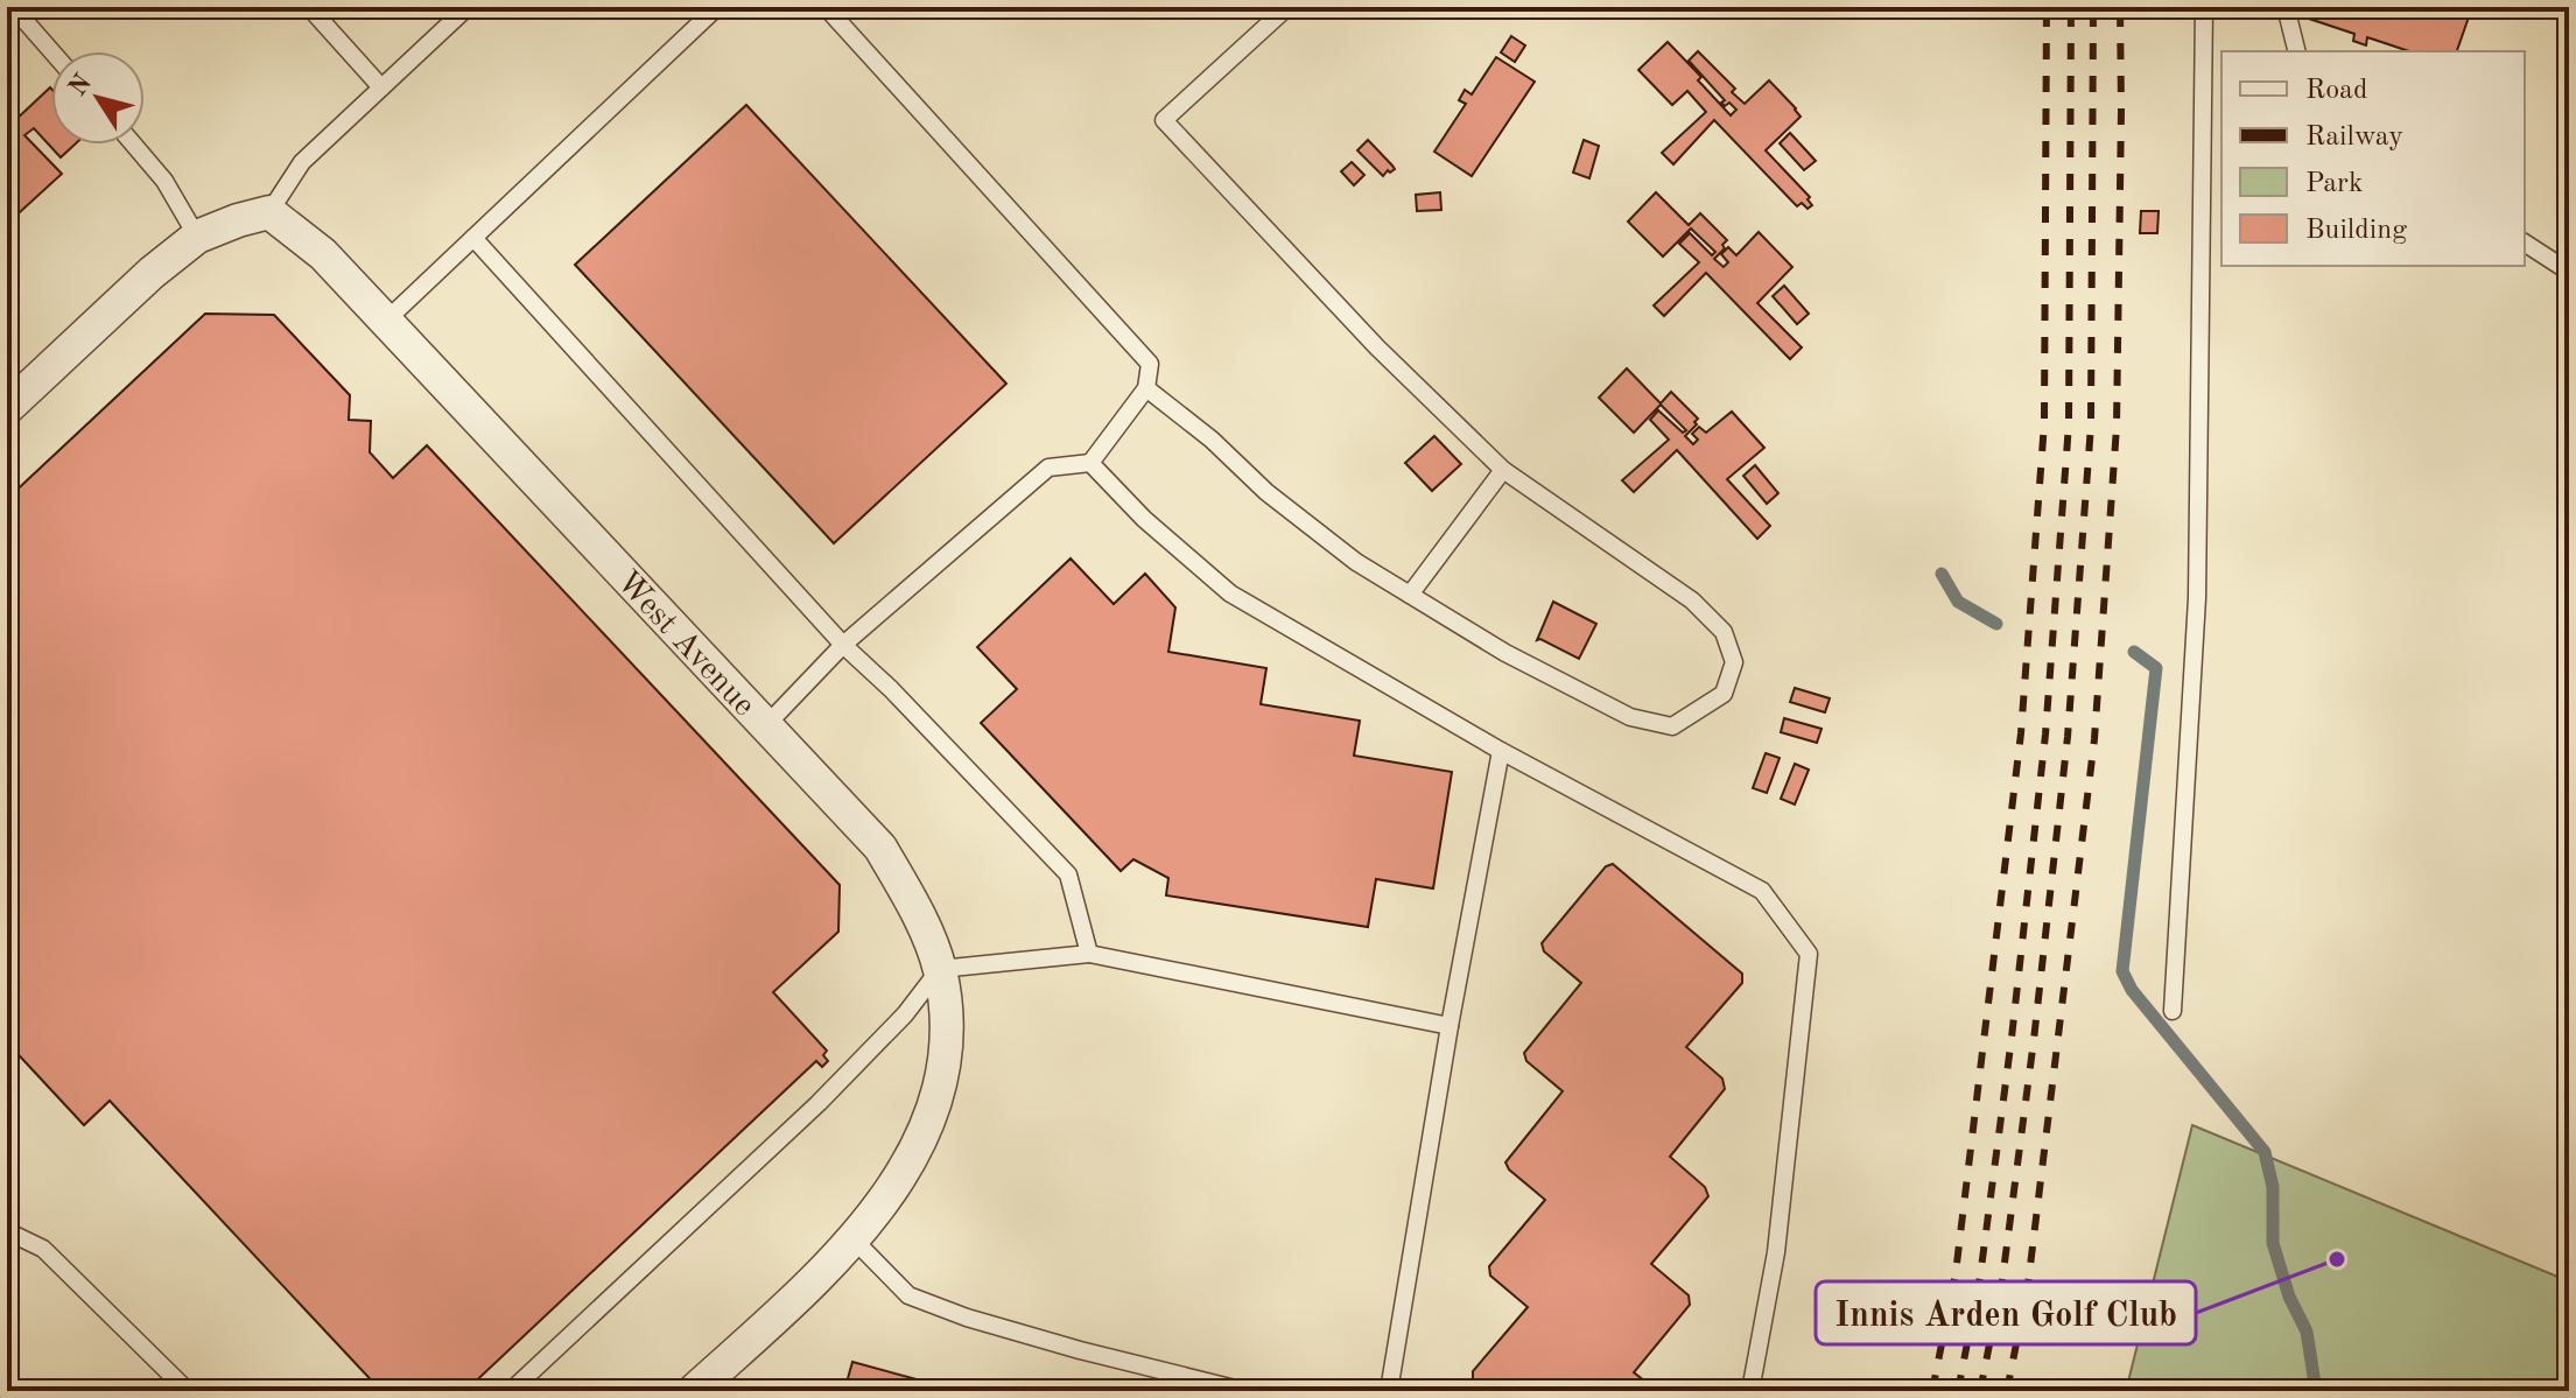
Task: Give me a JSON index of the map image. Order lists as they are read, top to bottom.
{
  "streets": {
    "street": ["West Avenue"]
  },
  "places": ["Innis Arden Golf Club"],
  "legend": [
    "Road",
    "Railway",
    "Park",
    "Building"
  ],
  "north": "top left"
}
